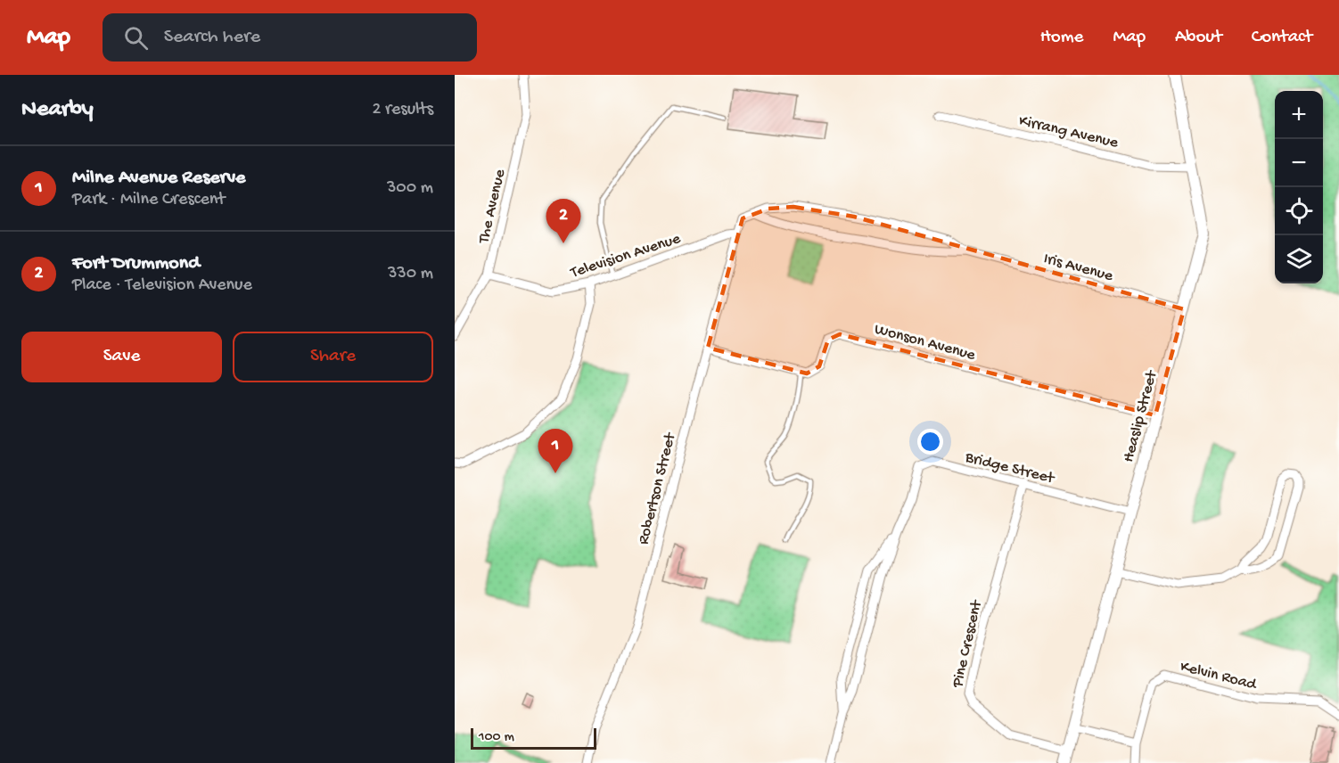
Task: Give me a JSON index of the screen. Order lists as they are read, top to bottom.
{
  "streets": {
    "street": [
      "Kirrang Avenue",
      "The Avenue",
      "Television Avenue",
      "Iris Avenue",
      "Wonson Avenue",
      "Heaslip Street",
      "Bridge Street",
      "Robertson Street",
      "Pine Crescent",
      "Kelvin Road"
    ]
  },
  "crossings": [
    ["Kirrang Avenue", "Heaslip Street"],
    ["The Avenue", "Television Avenue"],
    ["Television Avenue", "Robertson Street"],
    ["Iris Avenue", "Heaslip Street"],
    ["Iris Avenue", "Robertson Street"],
    ["Wonson Avenue", "Heaslip Street"],
    ["Heaslip Street", "Bridge Street"],
    ["Heaslip Street", "Pine Crescent"],
    ["Bridge Street", "Pine Crescent"]
  ],
  "scale_bar": "100 m",
  "page": {
    "header": "Map",
    "search": "Search here",
    "nav": [
      "Home",
      "Map",
      "About",
      "Contact"
    ],
    "heading": ["Nearby", "2 results"],
    "map_buttons": ["+", "−"],
    "list": [
      {
        "mark": "1",
        "name": "Milne Avenue Reserve",
        "note": "Park · Milne Crescent",
        "value": "300 m"
      },
      {
        "mark": "2",
        "name": "Fort Drummond",
        "note": "Place · Television Avenue",
        "value": "330 m"
      }
    ],
    "pins": ["2", "1"],
    "buttons": ["Save", "Share"],
    "scale": "100 m"
  }
}
